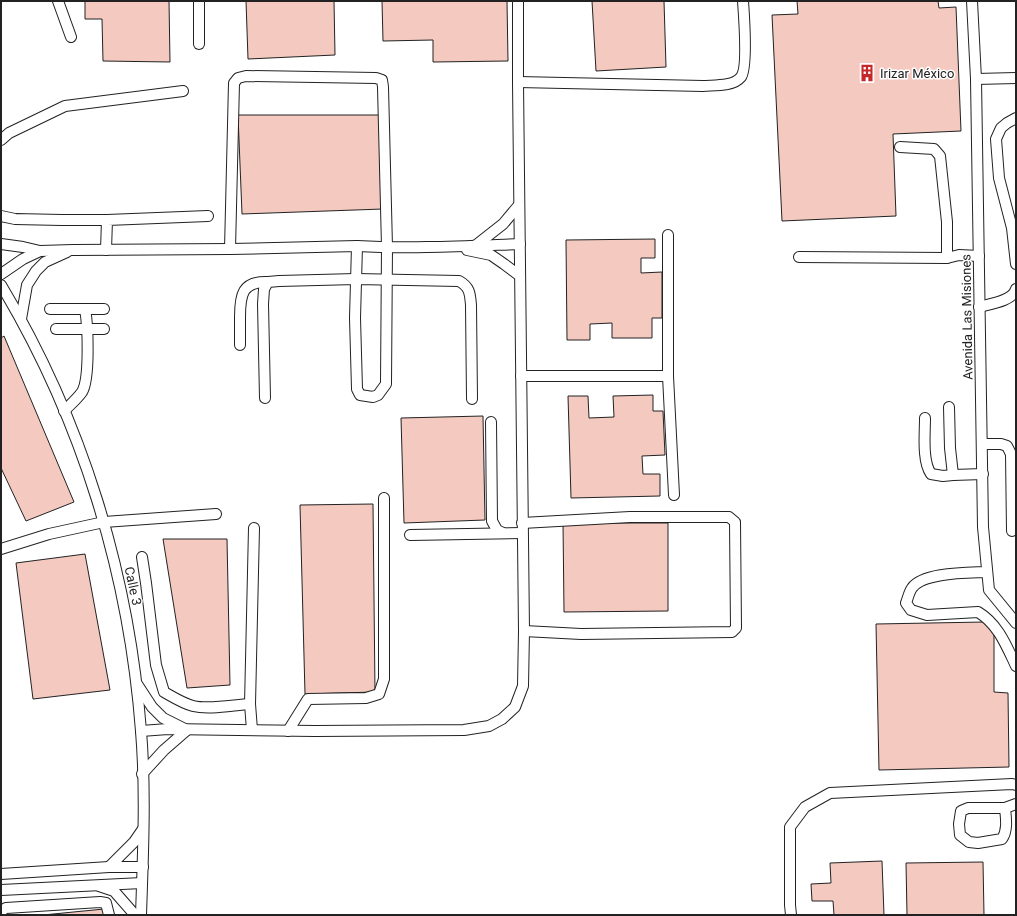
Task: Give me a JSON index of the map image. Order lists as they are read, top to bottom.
{
  "streets": {
    "street": ["Avenida Las Misiones", "Calle 3"]
  },
  "places": {
    "building": ["Irizar México"]
  }
}
